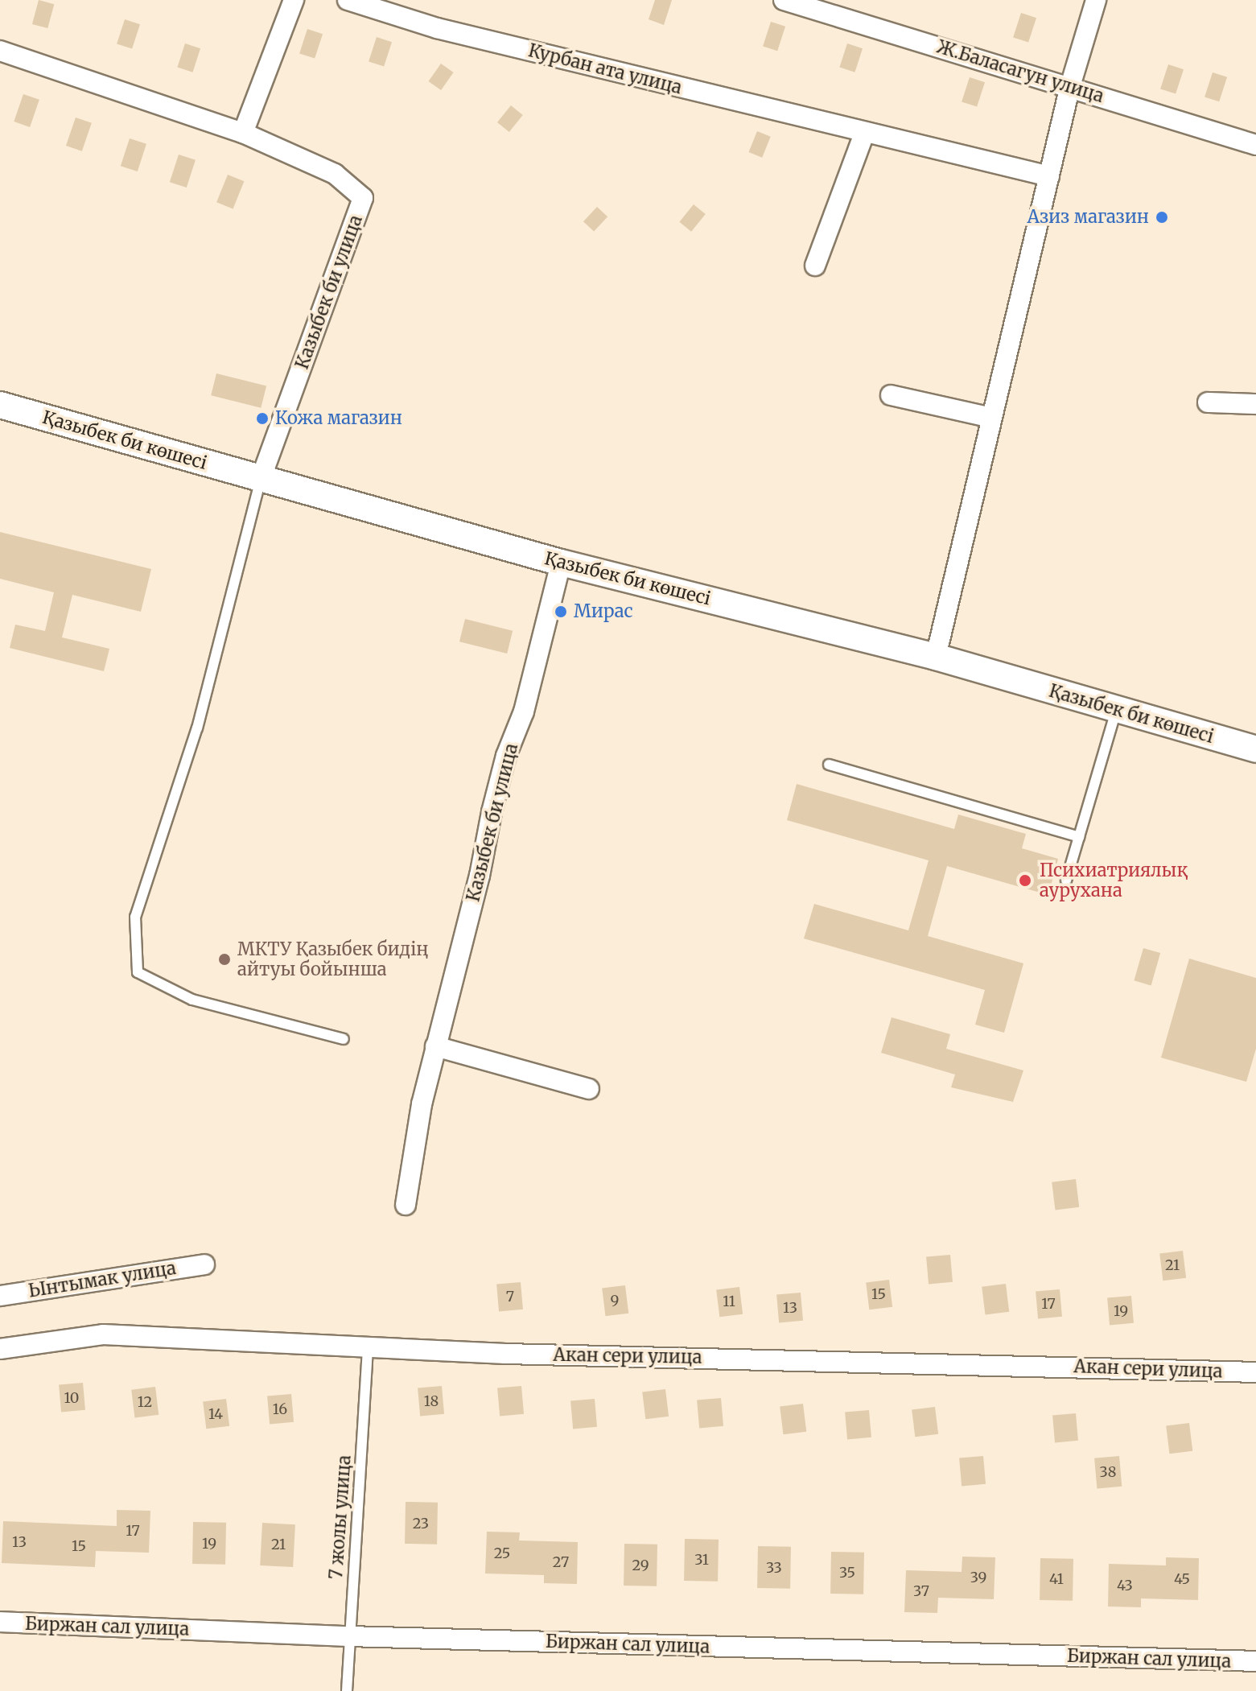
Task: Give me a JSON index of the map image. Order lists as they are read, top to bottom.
{
  "streets": {
    "main road": ["Қазыбек би көшесі"],
    "street": [
      "Курбан ата улица",
      "Ж.Баласагун улица",
      "Казыбек би улица",
      "Ынтымак улица",
      "Акан сери улица",
      "Биржан сал улица"
    ],
    "lane": ["7 жолы улица"]
  },
  "crossings": [
    ["Казыбек би улица", "Қазыбек би көшесі"],
    ["Акан сери улица", "7 жолы улица"],
    ["7 жолы улица", "Биржан сал улица"]
  ],
  "places": [
    "Азиз магазин",
    "Кожа магазин",
    "Мирас",
    "Психиатриялық аурухана",
    "МКТУ Қазыбек бидің айтуы бойынша"
  ],
  "house_numbers": [
    "21",
    "15",
    "7",
    "9",
    "11",
    "17",
    "13",
    "19",
    "10",
    "18",
    "12",
    "16",
    "14",
    "38",
    "23",
    "17",
    "13",
    "19",
    "21",
    "15",
    "25",
    "31",
    "27",
    "29",
    "33",
    "35",
    "39",
    "41",
    "45",
    "43",
    "37"
  ]
}
